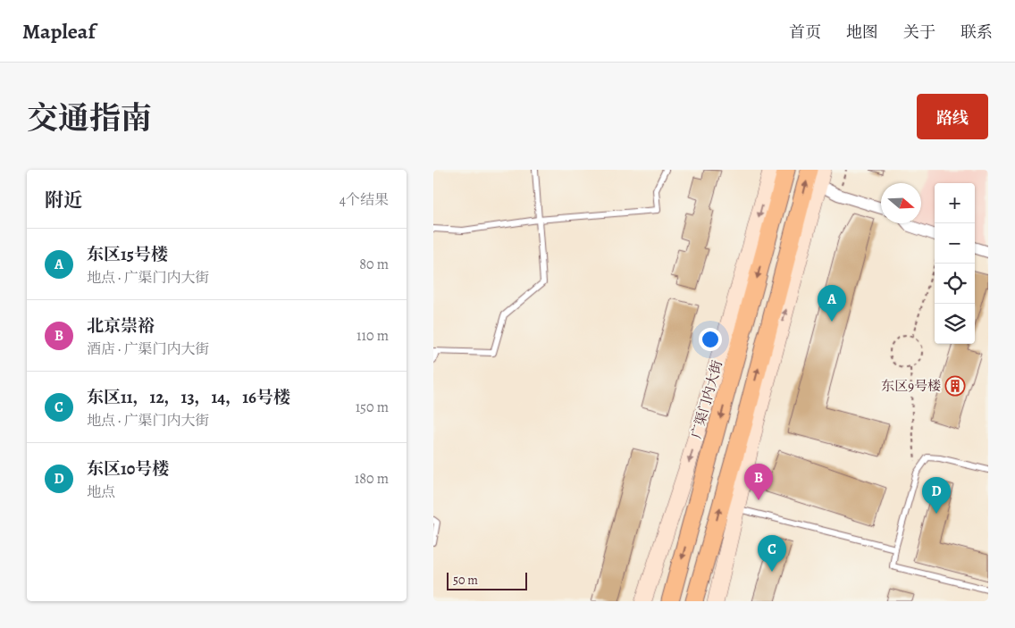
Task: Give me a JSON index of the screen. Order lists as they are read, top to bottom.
{
  "streets": {
    "main road": ["广渠门内大街"]
  },
  "places": {
    "building": ["东区9号楼"]
  },
  "scale_bar": "50 m",
  "north": "right",
  "page": {
    "header": "Mapleaf",
    "nav": [
      "首页",
      "地图",
      "关于",
      "联系"
    ],
    "title": "交通指南",
    "buttons": "路线",
    "heading": ["附近", "4个结果"],
    "map_buttons": ["+", "−"],
    "list": [
      {
        "mark": "A",
        "name": "东区15号楼",
        "note": "地点 · 广渠门内大街",
        "value": "80 m"
      },
      {
        "mark": "B",
        "name": "北京崇裕",
        "note": "酒店 · 广渠门内大街",
        "value": "110 m"
      },
      {
        "mark": "C",
        "name": "东区11，12，13，14，16号楼",
        "note": "地点 · 广渠门内大街",
        "value": "150 m"
      },
      {
        "mark": "D",
        "name": "东区10号楼",
        "note": "地点",
        "value": "180 m"
      }
    ],
    "pins": [
      "A",
      "B",
      "D",
      "C"
    ],
    "scale": "50 m"
  }
}
